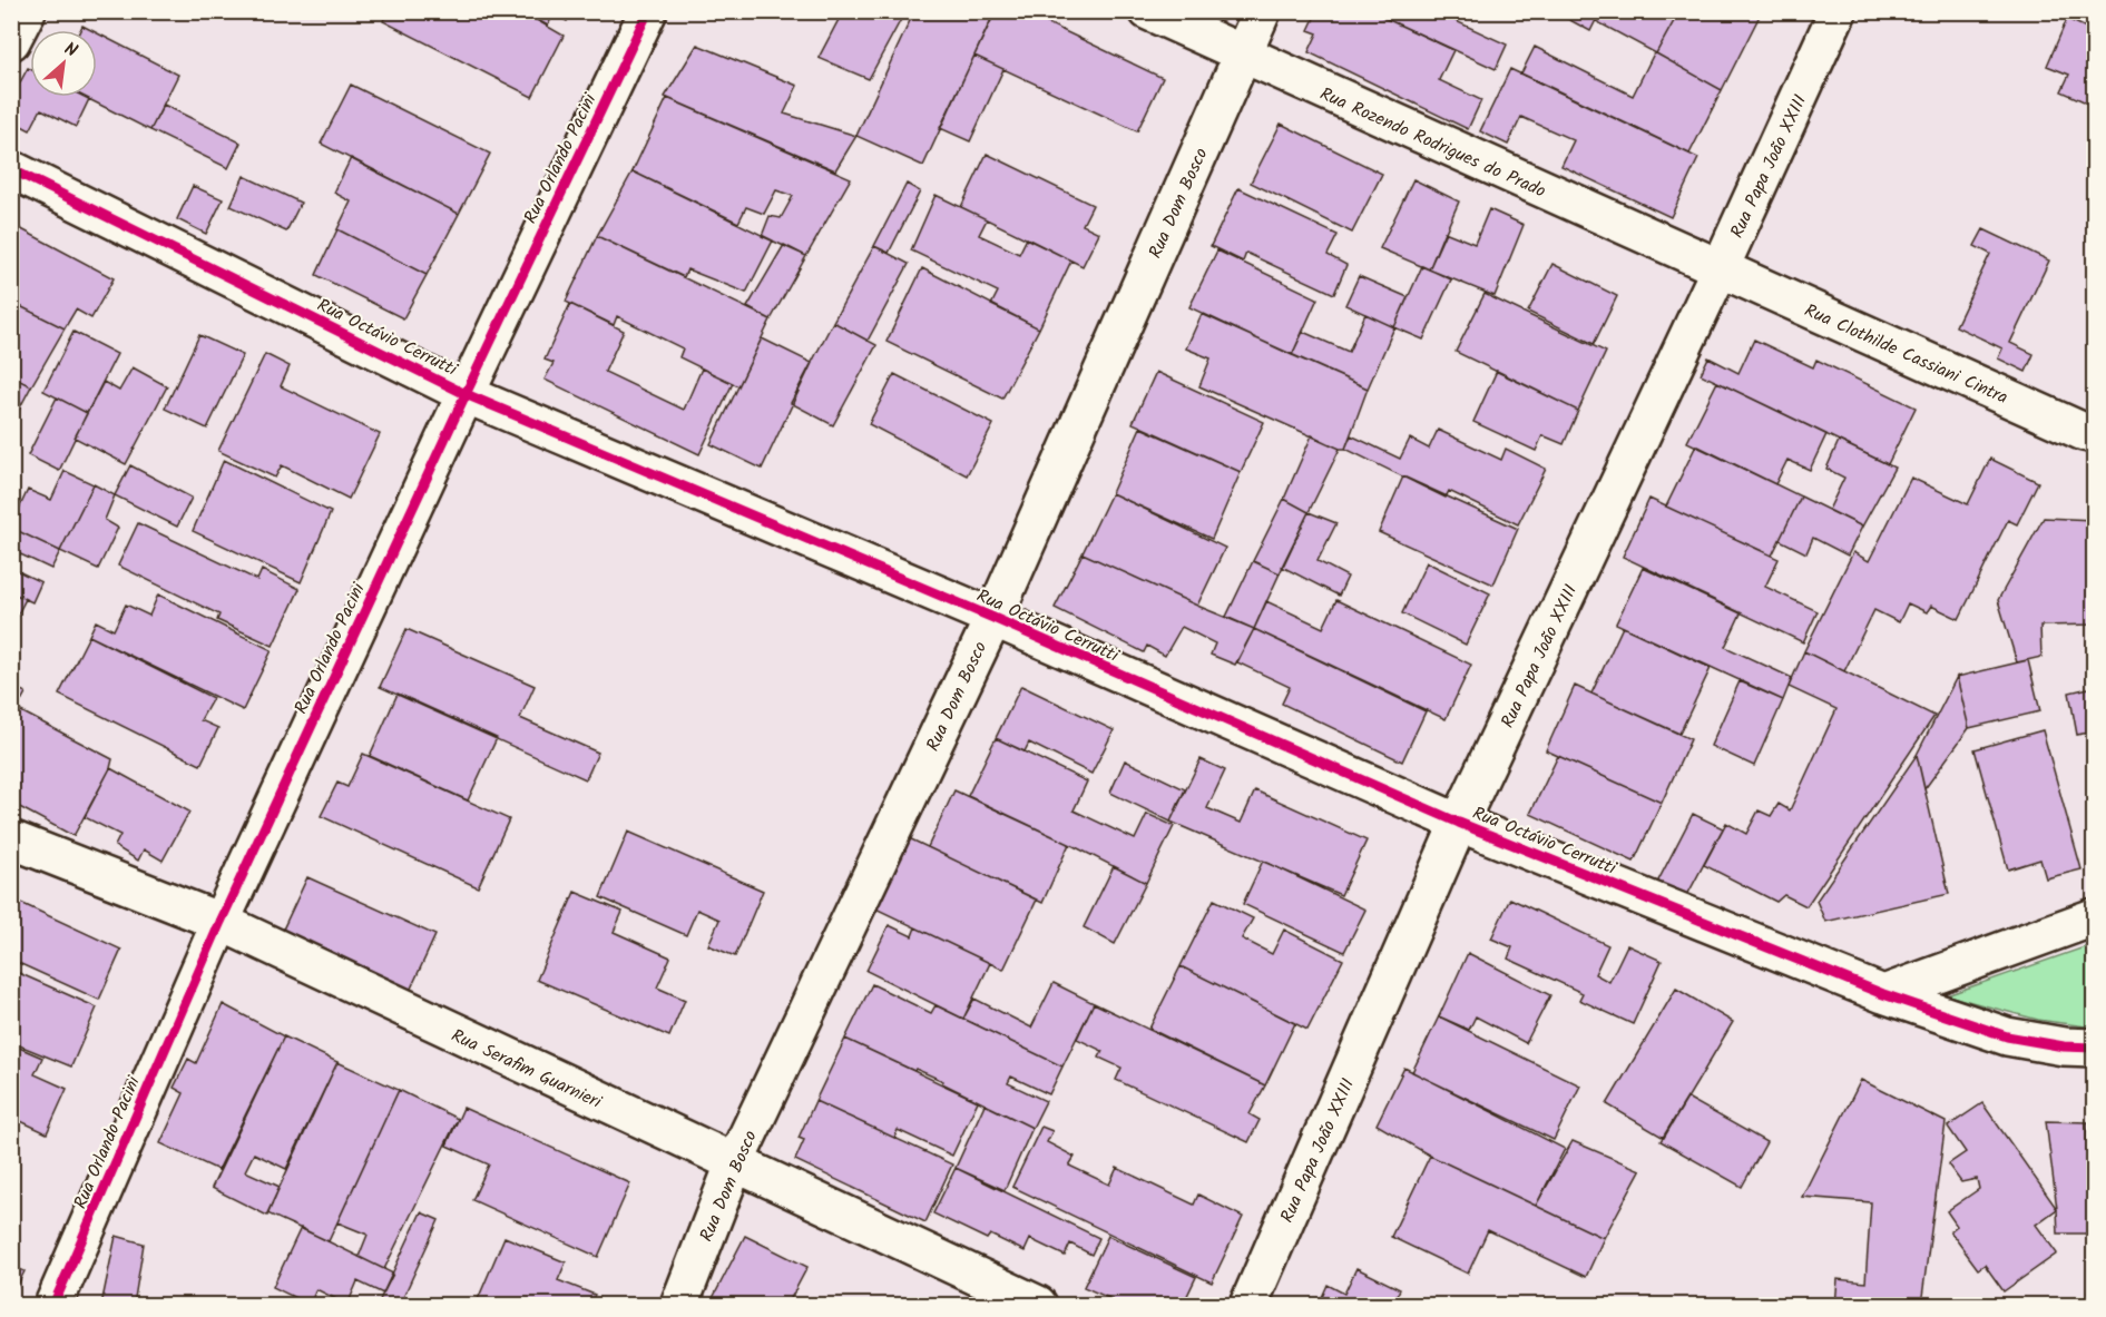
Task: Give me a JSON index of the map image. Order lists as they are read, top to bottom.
{
  "streets": {
    "street": [
      "Rua Rozendo Rodrigues do Prado",
      "Rua Orlando Pacini",
      "Rua Papa João XXIII",
      "Rua Dom Bosco",
      "Rua Octávio Cerrutti",
      "Rua Clothilde Cassiani Cintra",
      "Rua Serafim Guarnieri"
    ]
  },
  "crossings": [
    ["Rua Rozendo Rodrigues do Prado", "Rua Papa João XXIII"],
    ["Rua Rozendo Rodrigues do Prado", "Rua Dom Bosco"],
    ["Rua Rozendo Rodrigues do Prado", "Rua Clothilde Cassiani Cintra"],
    ["Rua Orlando Pacini", "Rua Octávio Cerrutti"],
    ["Rua Orlando Pacini", "Rua Serafim Guarnieri"],
    ["Rua Papa João XXIII", "Rua Octávio Cerrutti"],
    ["Rua Papa João XXIII", "Rua Clothilde Cassiani Cintra"],
    ["Rua Dom Bosco", "Rua Octávio Cerrutti"],
    ["Rua Dom Bosco", "Rua Serafim Guarnieri"]
  ],
  "north": "top right"
}
